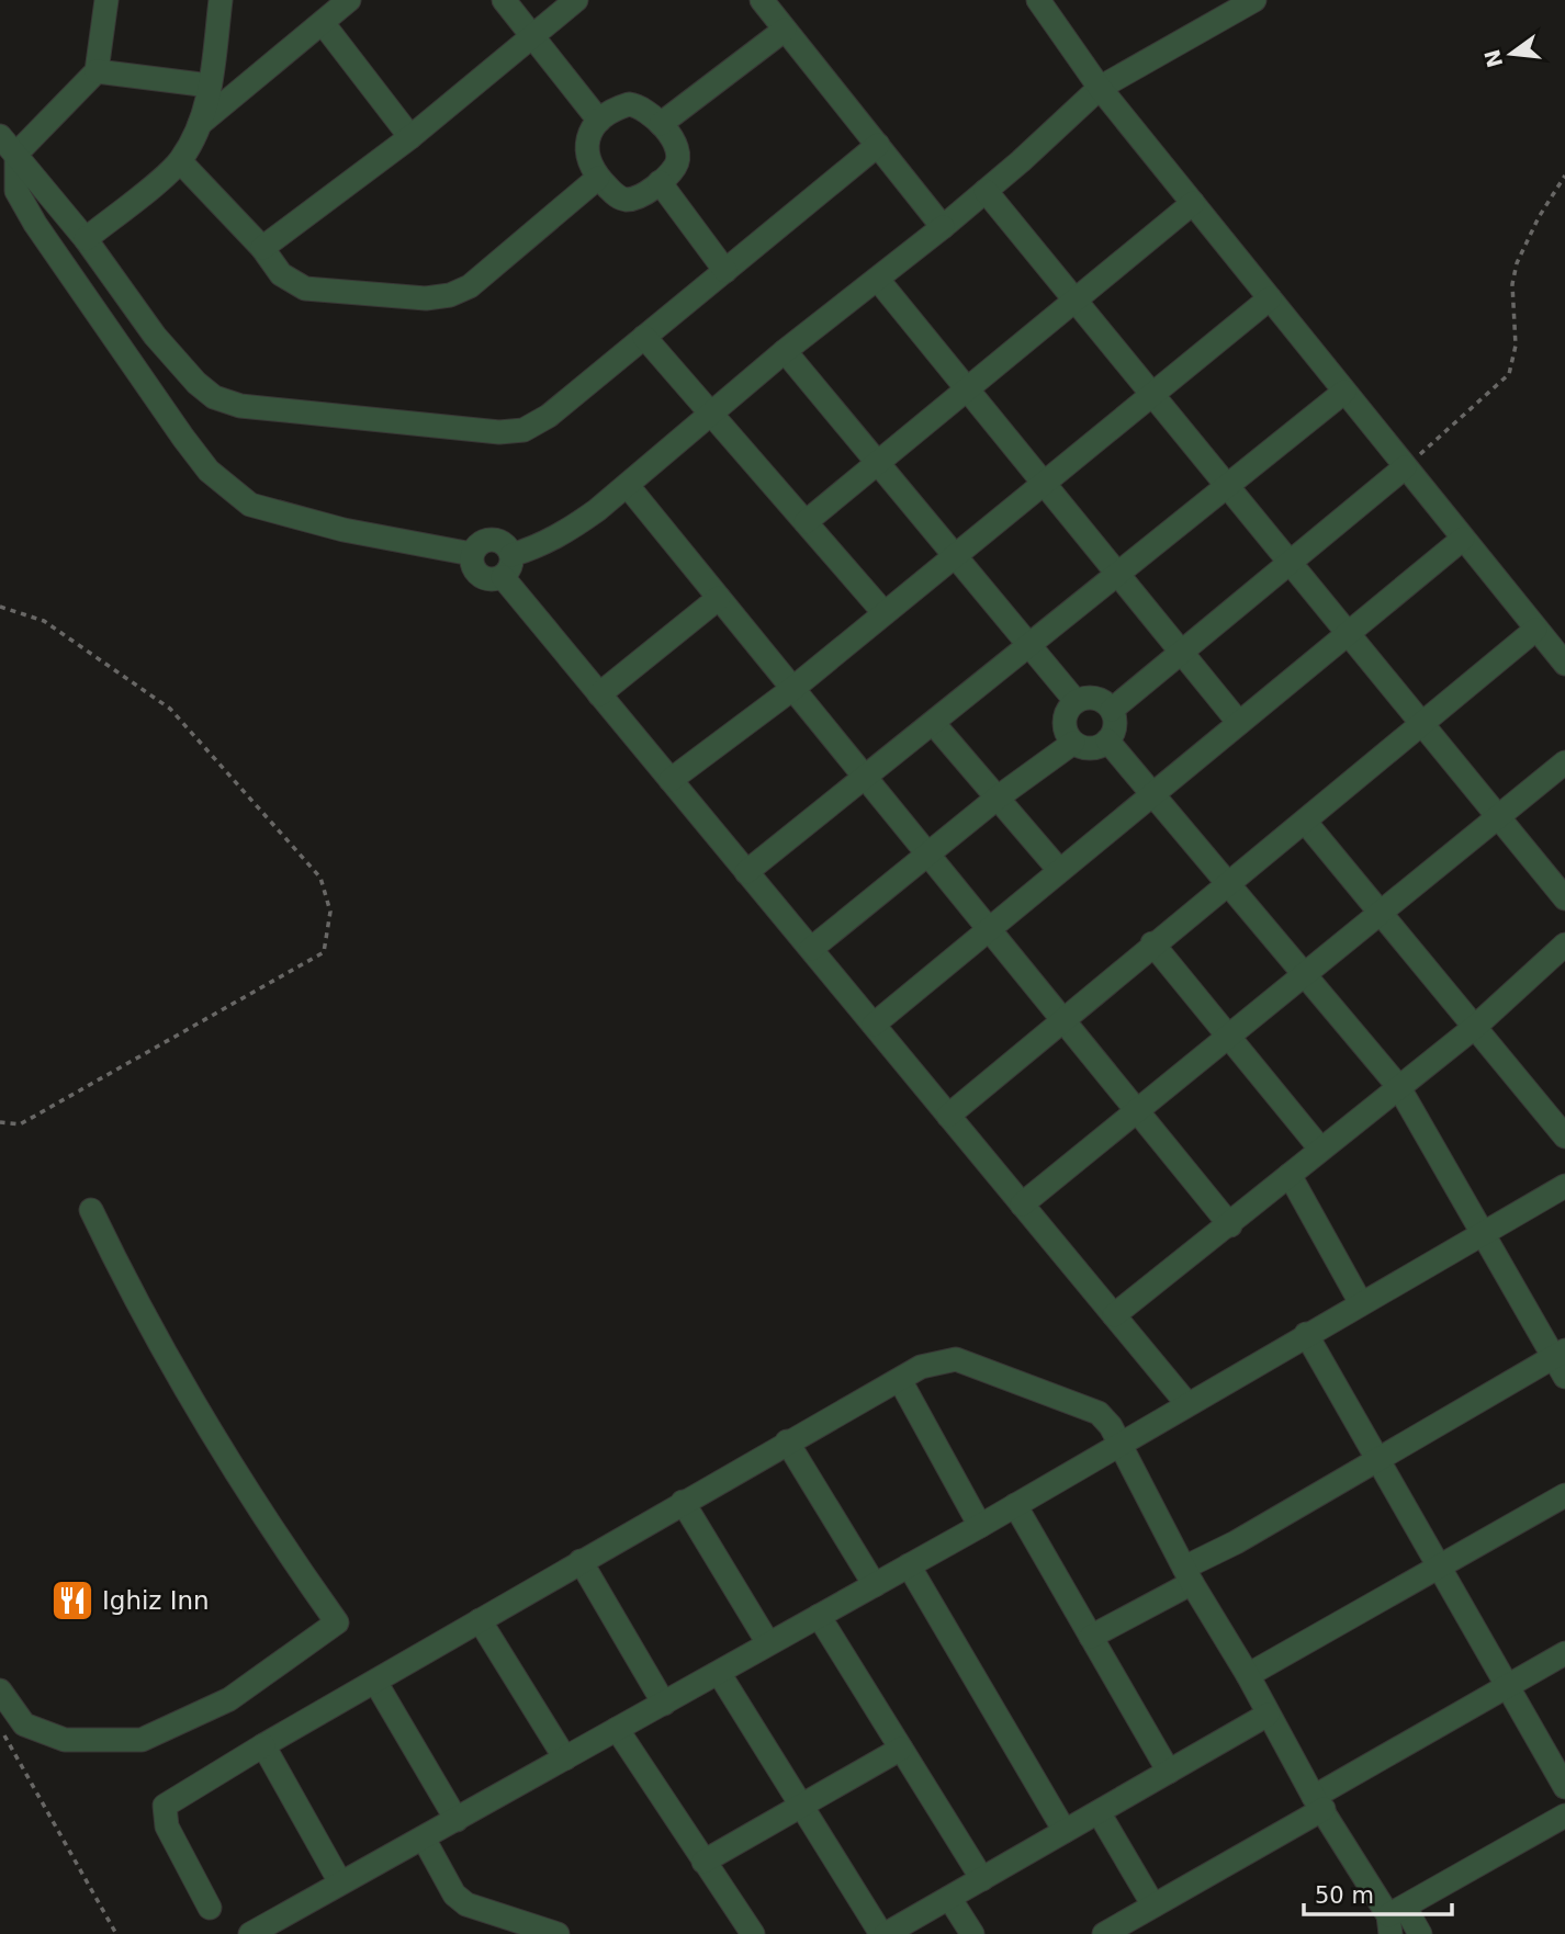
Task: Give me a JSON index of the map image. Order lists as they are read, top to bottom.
{
  "places": {
    "restaurant": ["Ighiz Inn"]
  },
  "scale_bar": "50 m",
  "north": "left"
}
